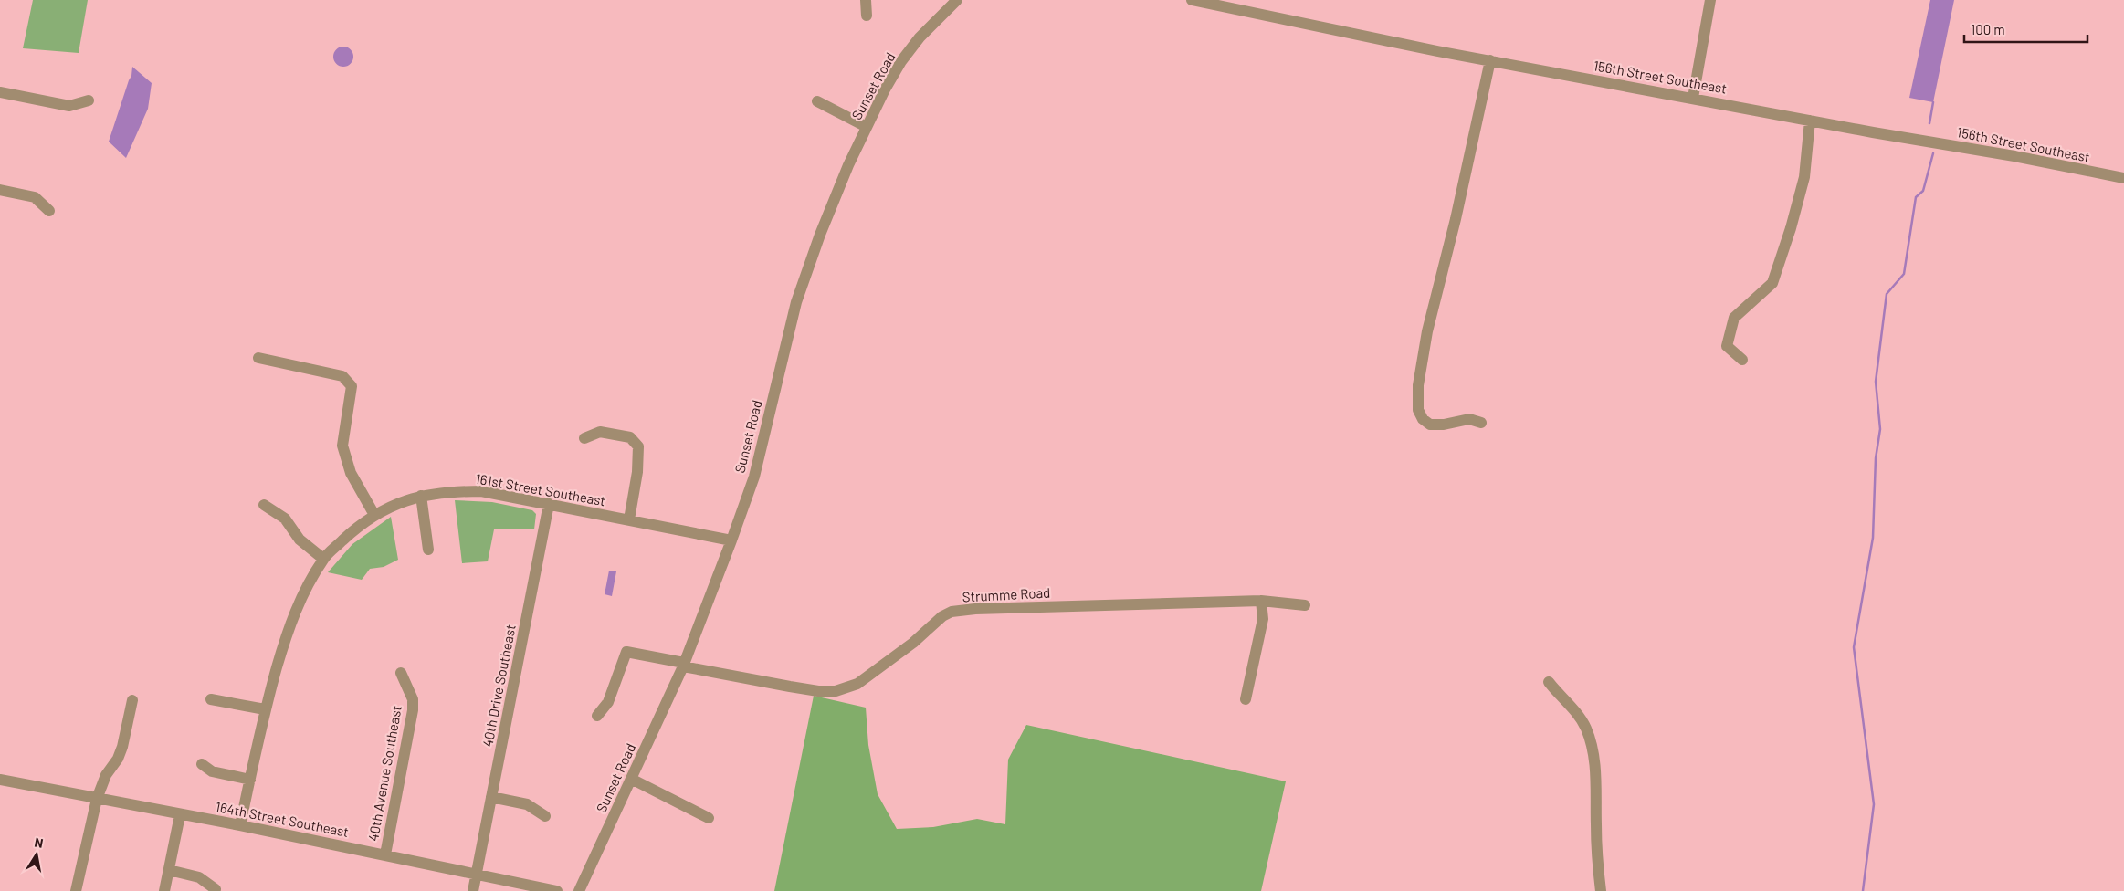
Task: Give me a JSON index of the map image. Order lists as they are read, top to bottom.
{
  "streets": {
    "street": [
      "156th Street Southeast",
      "Sunset Road",
      "161st Street Southeast",
      "Strumme Road",
      "40th Drive Southeast",
      "40th Avenue Southeast",
      "164th Street Southeast"
    ]
  },
  "crossings": [
    ["Sunset Road", "161st Street Southeast"],
    ["Sunset Road", "Strumme Road"],
    ["161st Street Southeast", "40th Drive Southeast"],
    ["161st Street Southeast", "164th Street Southeast"],
    ["40th Drive Southeast", "164th Street Southeast"],
    ["40th Avenue Southeast", "164th Street Southeast"]
  ],
  "scale_bar": "100 m",
  "north": "top"
}
